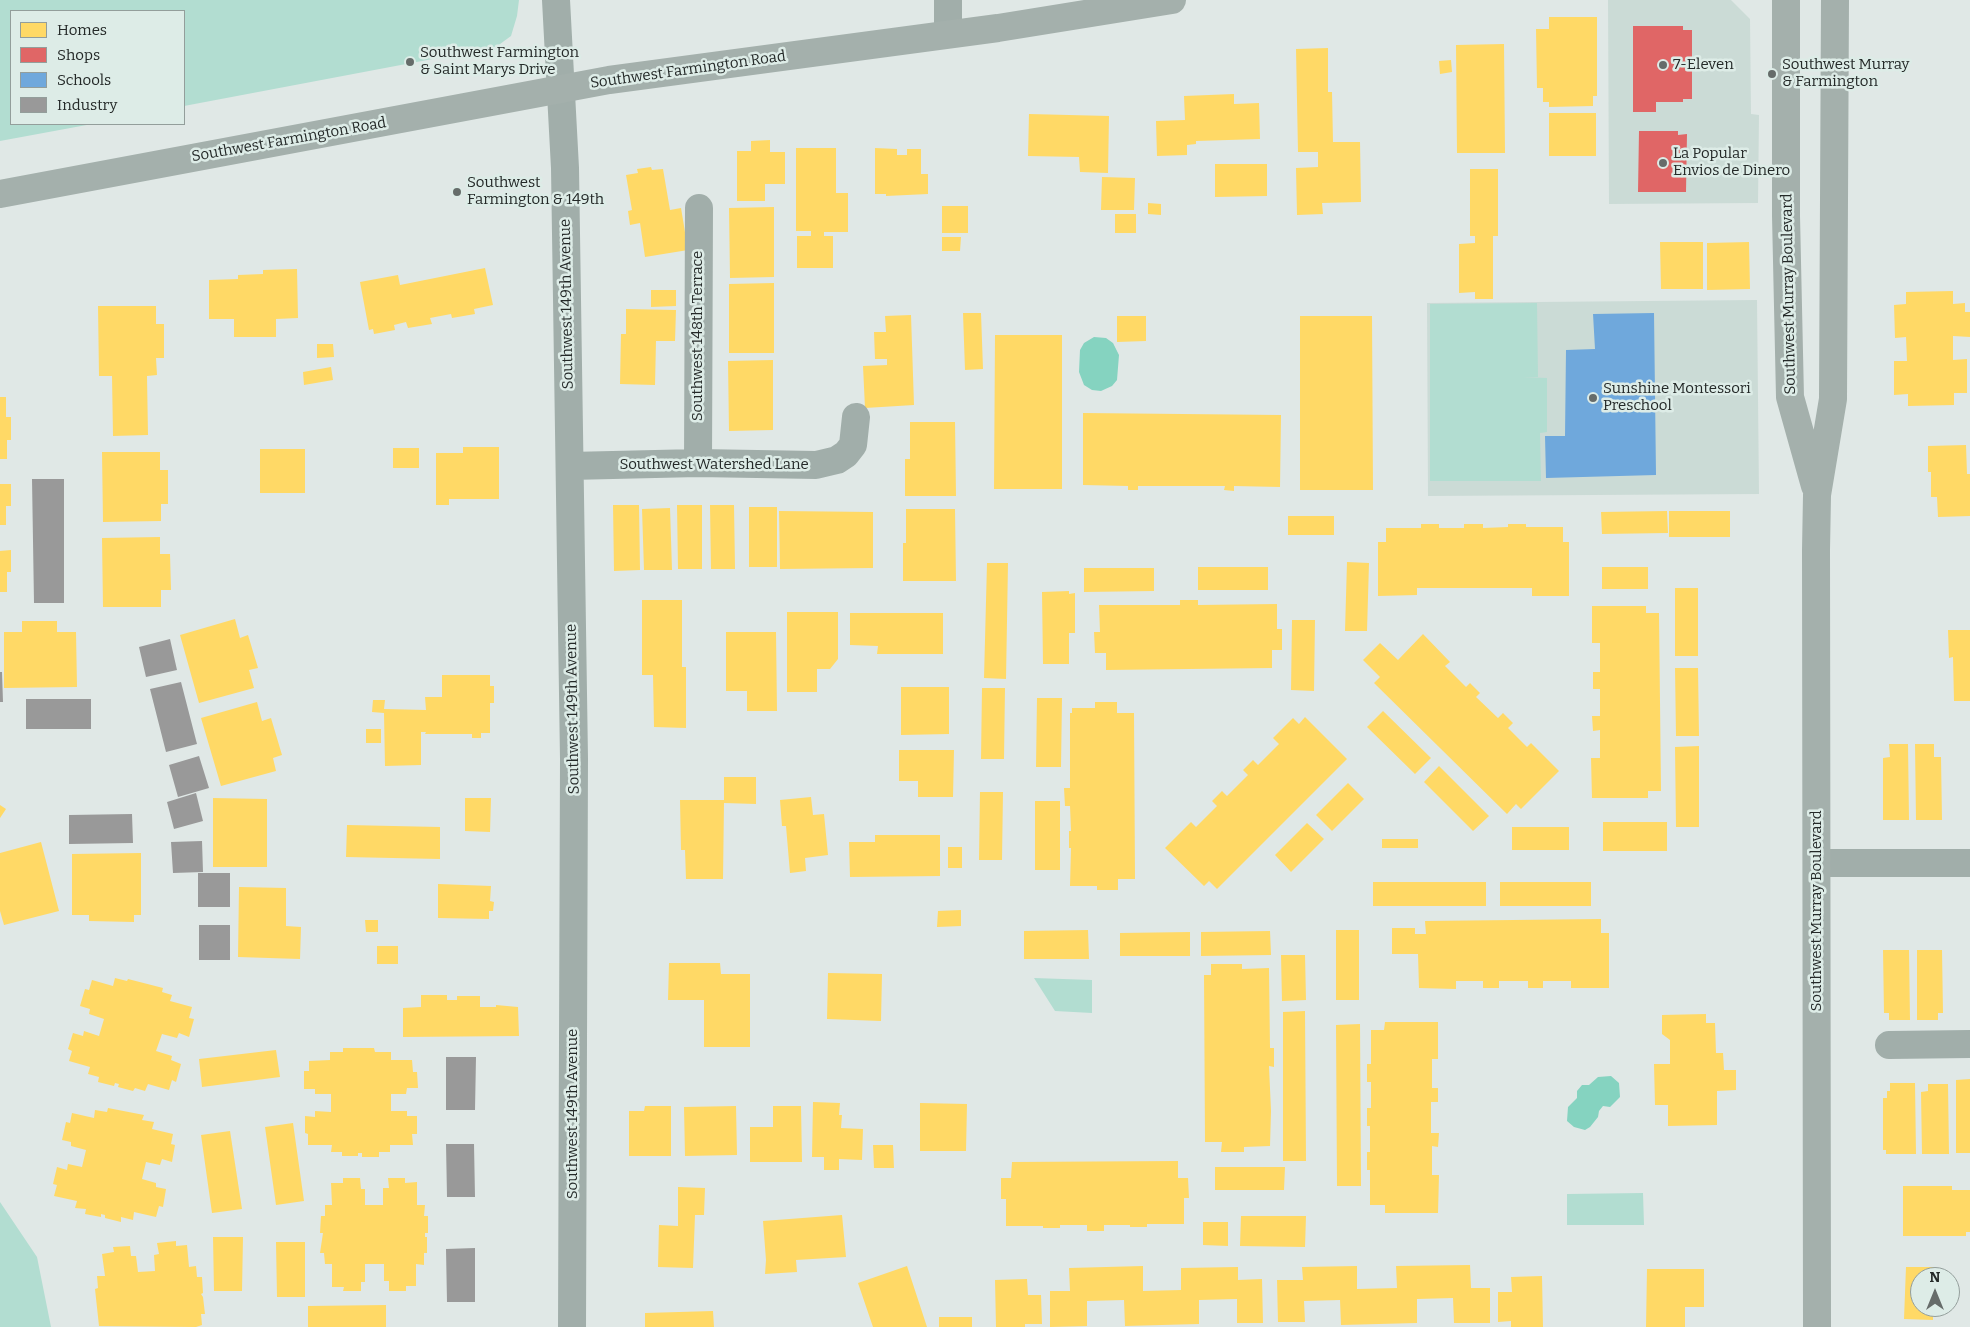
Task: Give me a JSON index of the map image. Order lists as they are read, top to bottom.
{
  "streets": {
    "main road": ["Southwest Farmington Road", "Southwest Murray Boulevard"],
    "street": ["Southwest 149th Avenue", "Southwest 148th Terrace", "Southwest Watershed Lane"]
  },
  "crossings": [
    ["Southwest Farmington Road", "Southwest 149th Avenue"],
    ["Southwest 149th Avenue", "Southwest Watershed Lane"],
    ["Southwest 148th Terrace", "Southwest Watershed Lane"]
  ],
  "places": [
    "Southwest Farmington & Saint Marys Drive",
    "7-Eleven",
    "Southwest Murray & Farmington",
    "La Popular Envios de Dinero",
    "Southwest Farmington & 149th",
    "Sunshine Montessori Preschool"
  ],
  "legend": [
    "Homes",
    "Shops",
    "Schools",
    "Industry"
  ],
  "north": "top"
}
